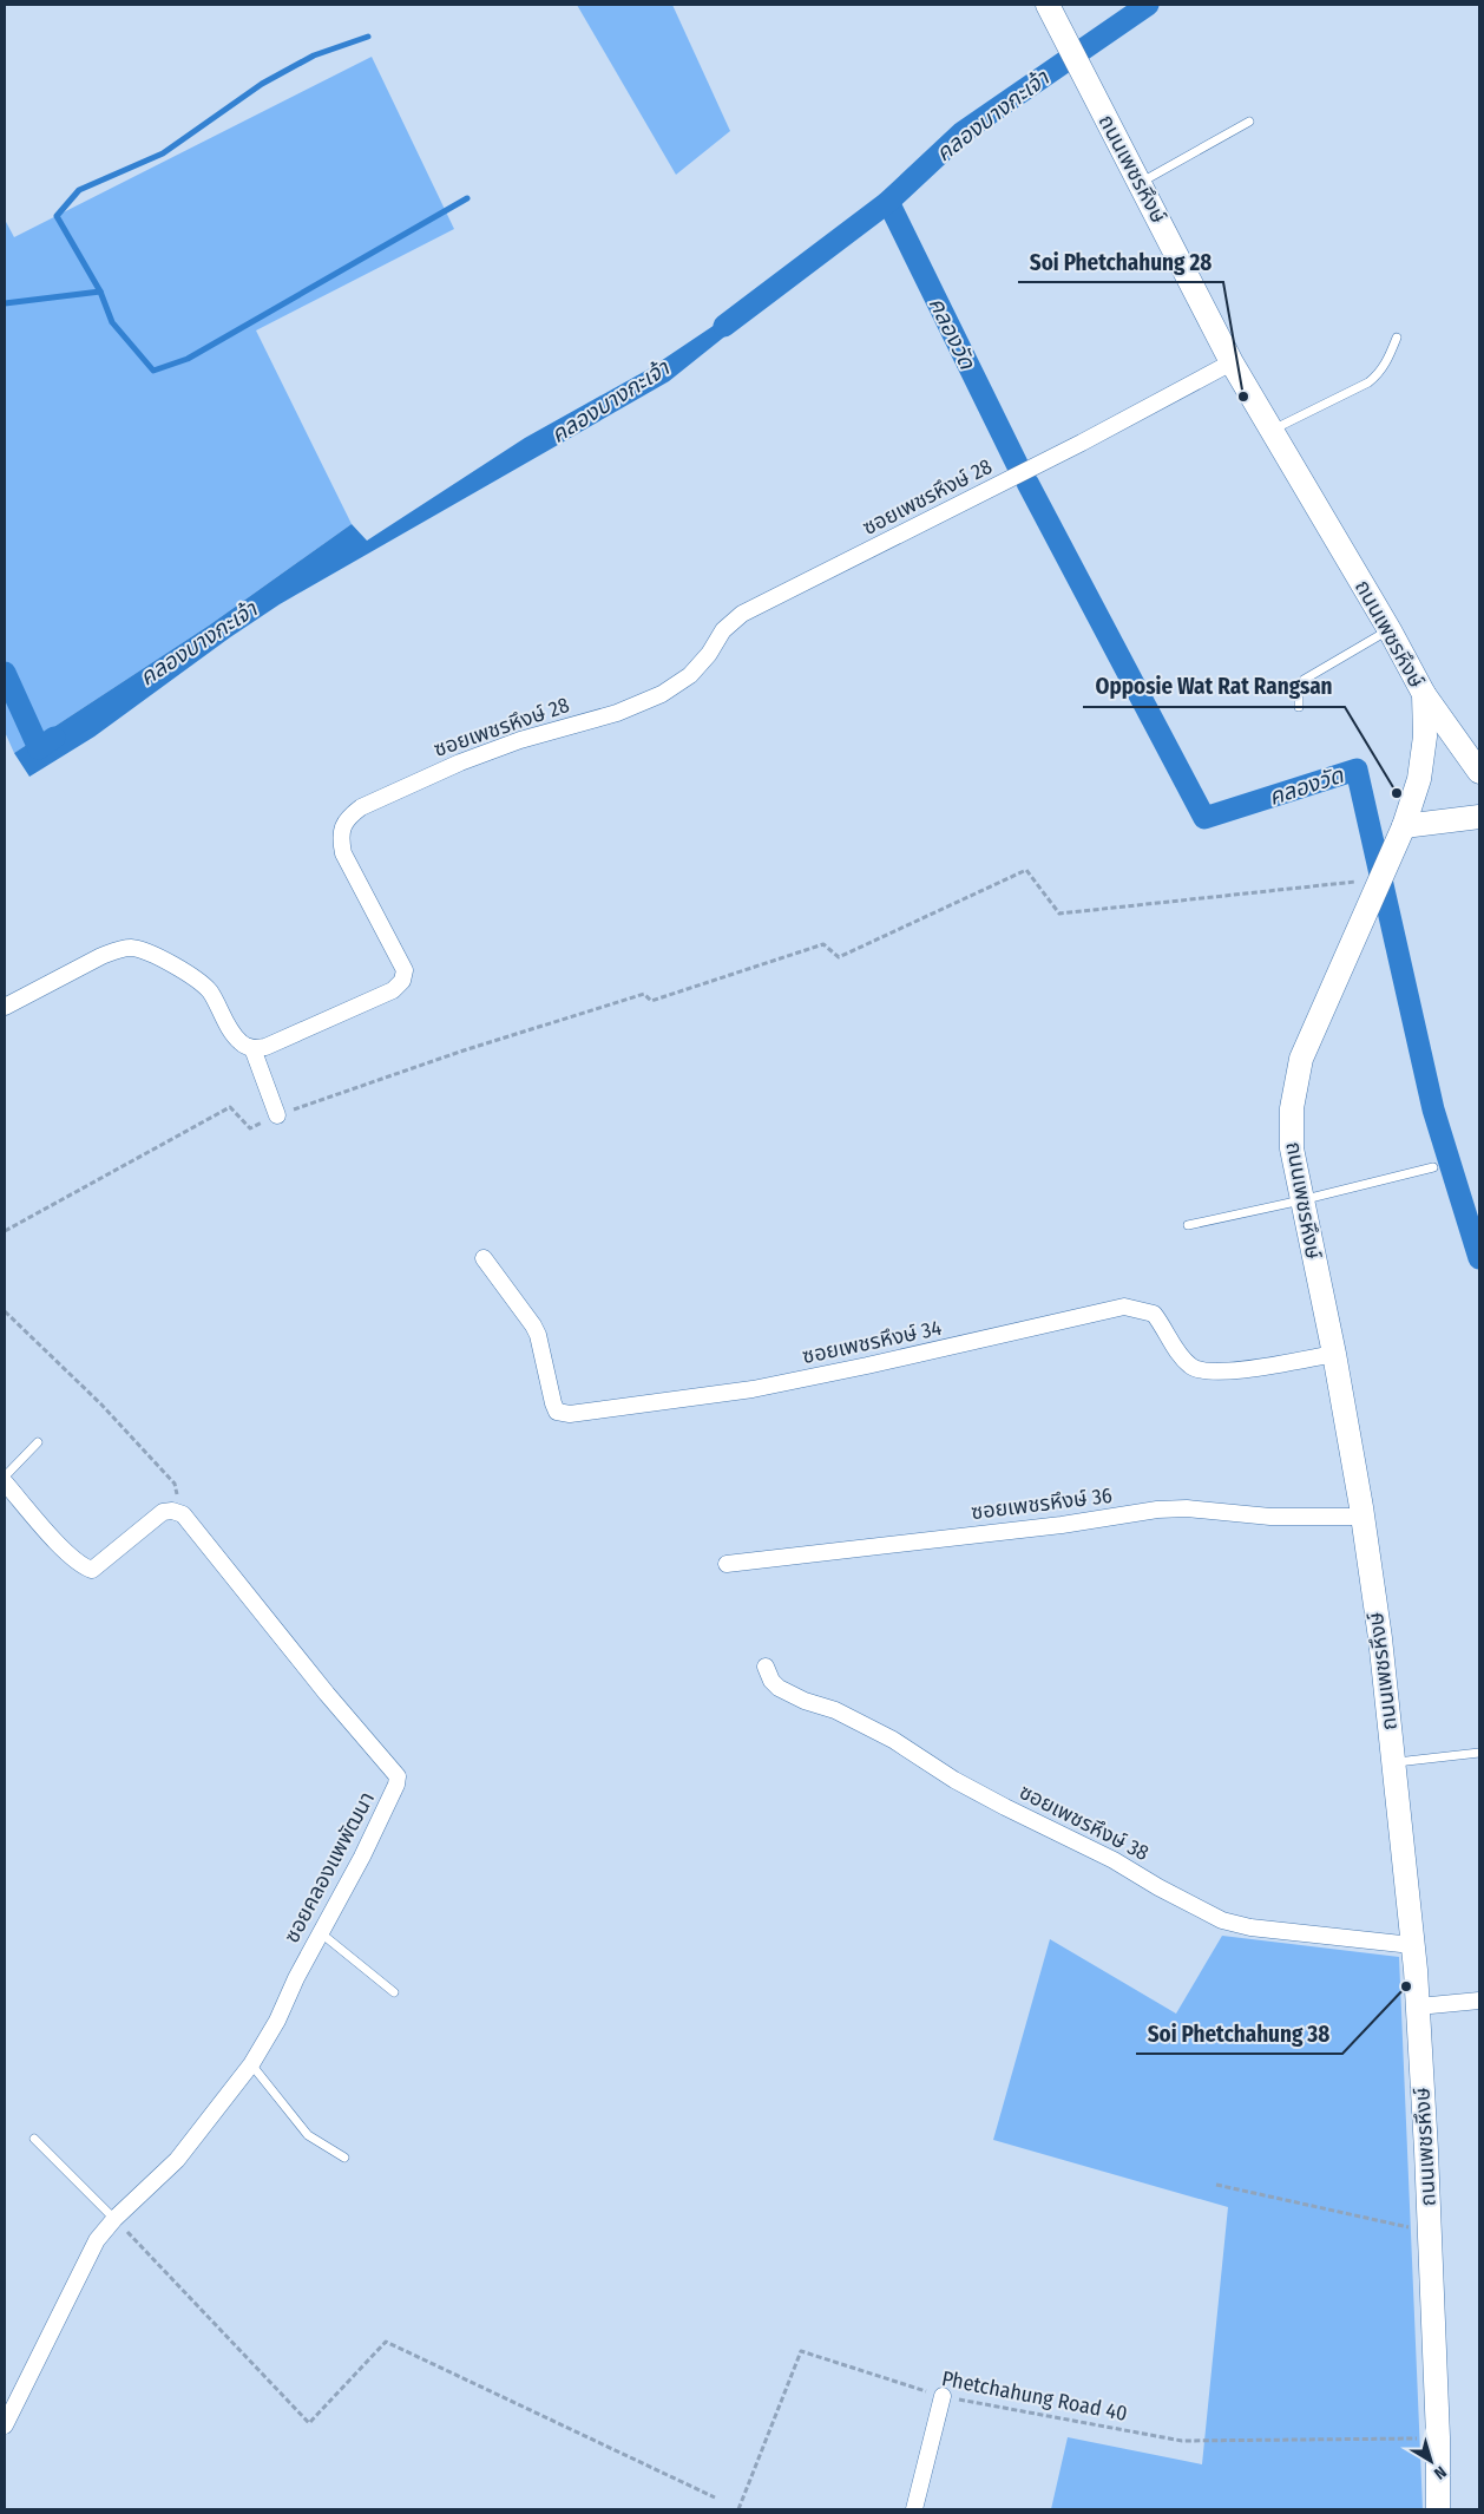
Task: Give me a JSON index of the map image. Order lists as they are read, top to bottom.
{
  "streets": {
    "main road": ["ถนนเพชรหึงษ์"],
    "street": [
      "ซอยเพชรหึงษ์ 28",
      "ซอยเพชรหึงษ์ 34",
      "ซอยเพชรหึงษ์ 36",
      "ซอยเพชรหึงษ์ 38",
      "ซอยคลองแพพัฒนา"
    ],
    "path": ["Phetchahung Road 40"]
  },
  "crossings": [
    ["ถนนเพชรหึงษ์", "ซอยเพชรหึงษ์ 28"],
    ["ถนนเพชรหึงษ์", "ซอยเพชรหึงษ์ 34"],
    ["ถนนเพชรหึงษ์", "ซอยเพชรหึงษ์ 36"],
    ["ถนนเพชรหึงษ์", "ซอยเพชรหึงษ์ 38"],
    ["ถนนเพชรหึงษ์", "Phetchahung Road 40"]
  ],
  "water": ["คลองบางกะเจ้า", "คลองวัด"],
  "places": ["Soi Phetchahung 28", "Opposie Wat Rat Rangsan", "Soi Phetchahung 38"],
  "north": "bottom right"
}
